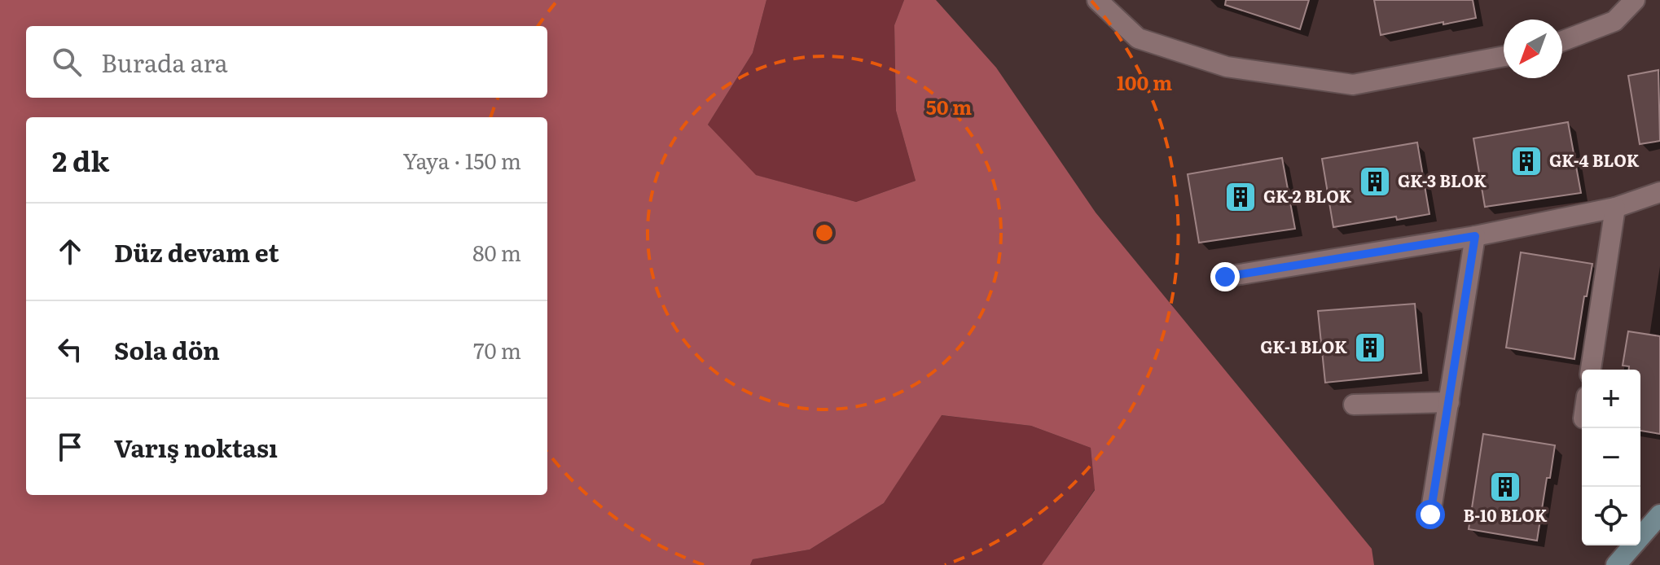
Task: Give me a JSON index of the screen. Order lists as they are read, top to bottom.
{
  "places": {
    "building": [
      "GK-4 BLOK",
      "GK-3 BLOK",
      "GK-2 BLOK",
      "GK-1 BLOK",
      "B-10 BLOK"
    ]
  },
  "north": "bottom left",
  "page": {
    "search": "Burada ara",
    "heading": ["2 dk", "Yaya · 150 m"],
    "list": [
      ["Düz devam et", "80 m"],
      ["Sola dön", "70 m"],
      "Varış noktası"
    ],
    "map_buttons": ["+", "−"]
  },
  "rings": ["100 m", "50 m"]
}
